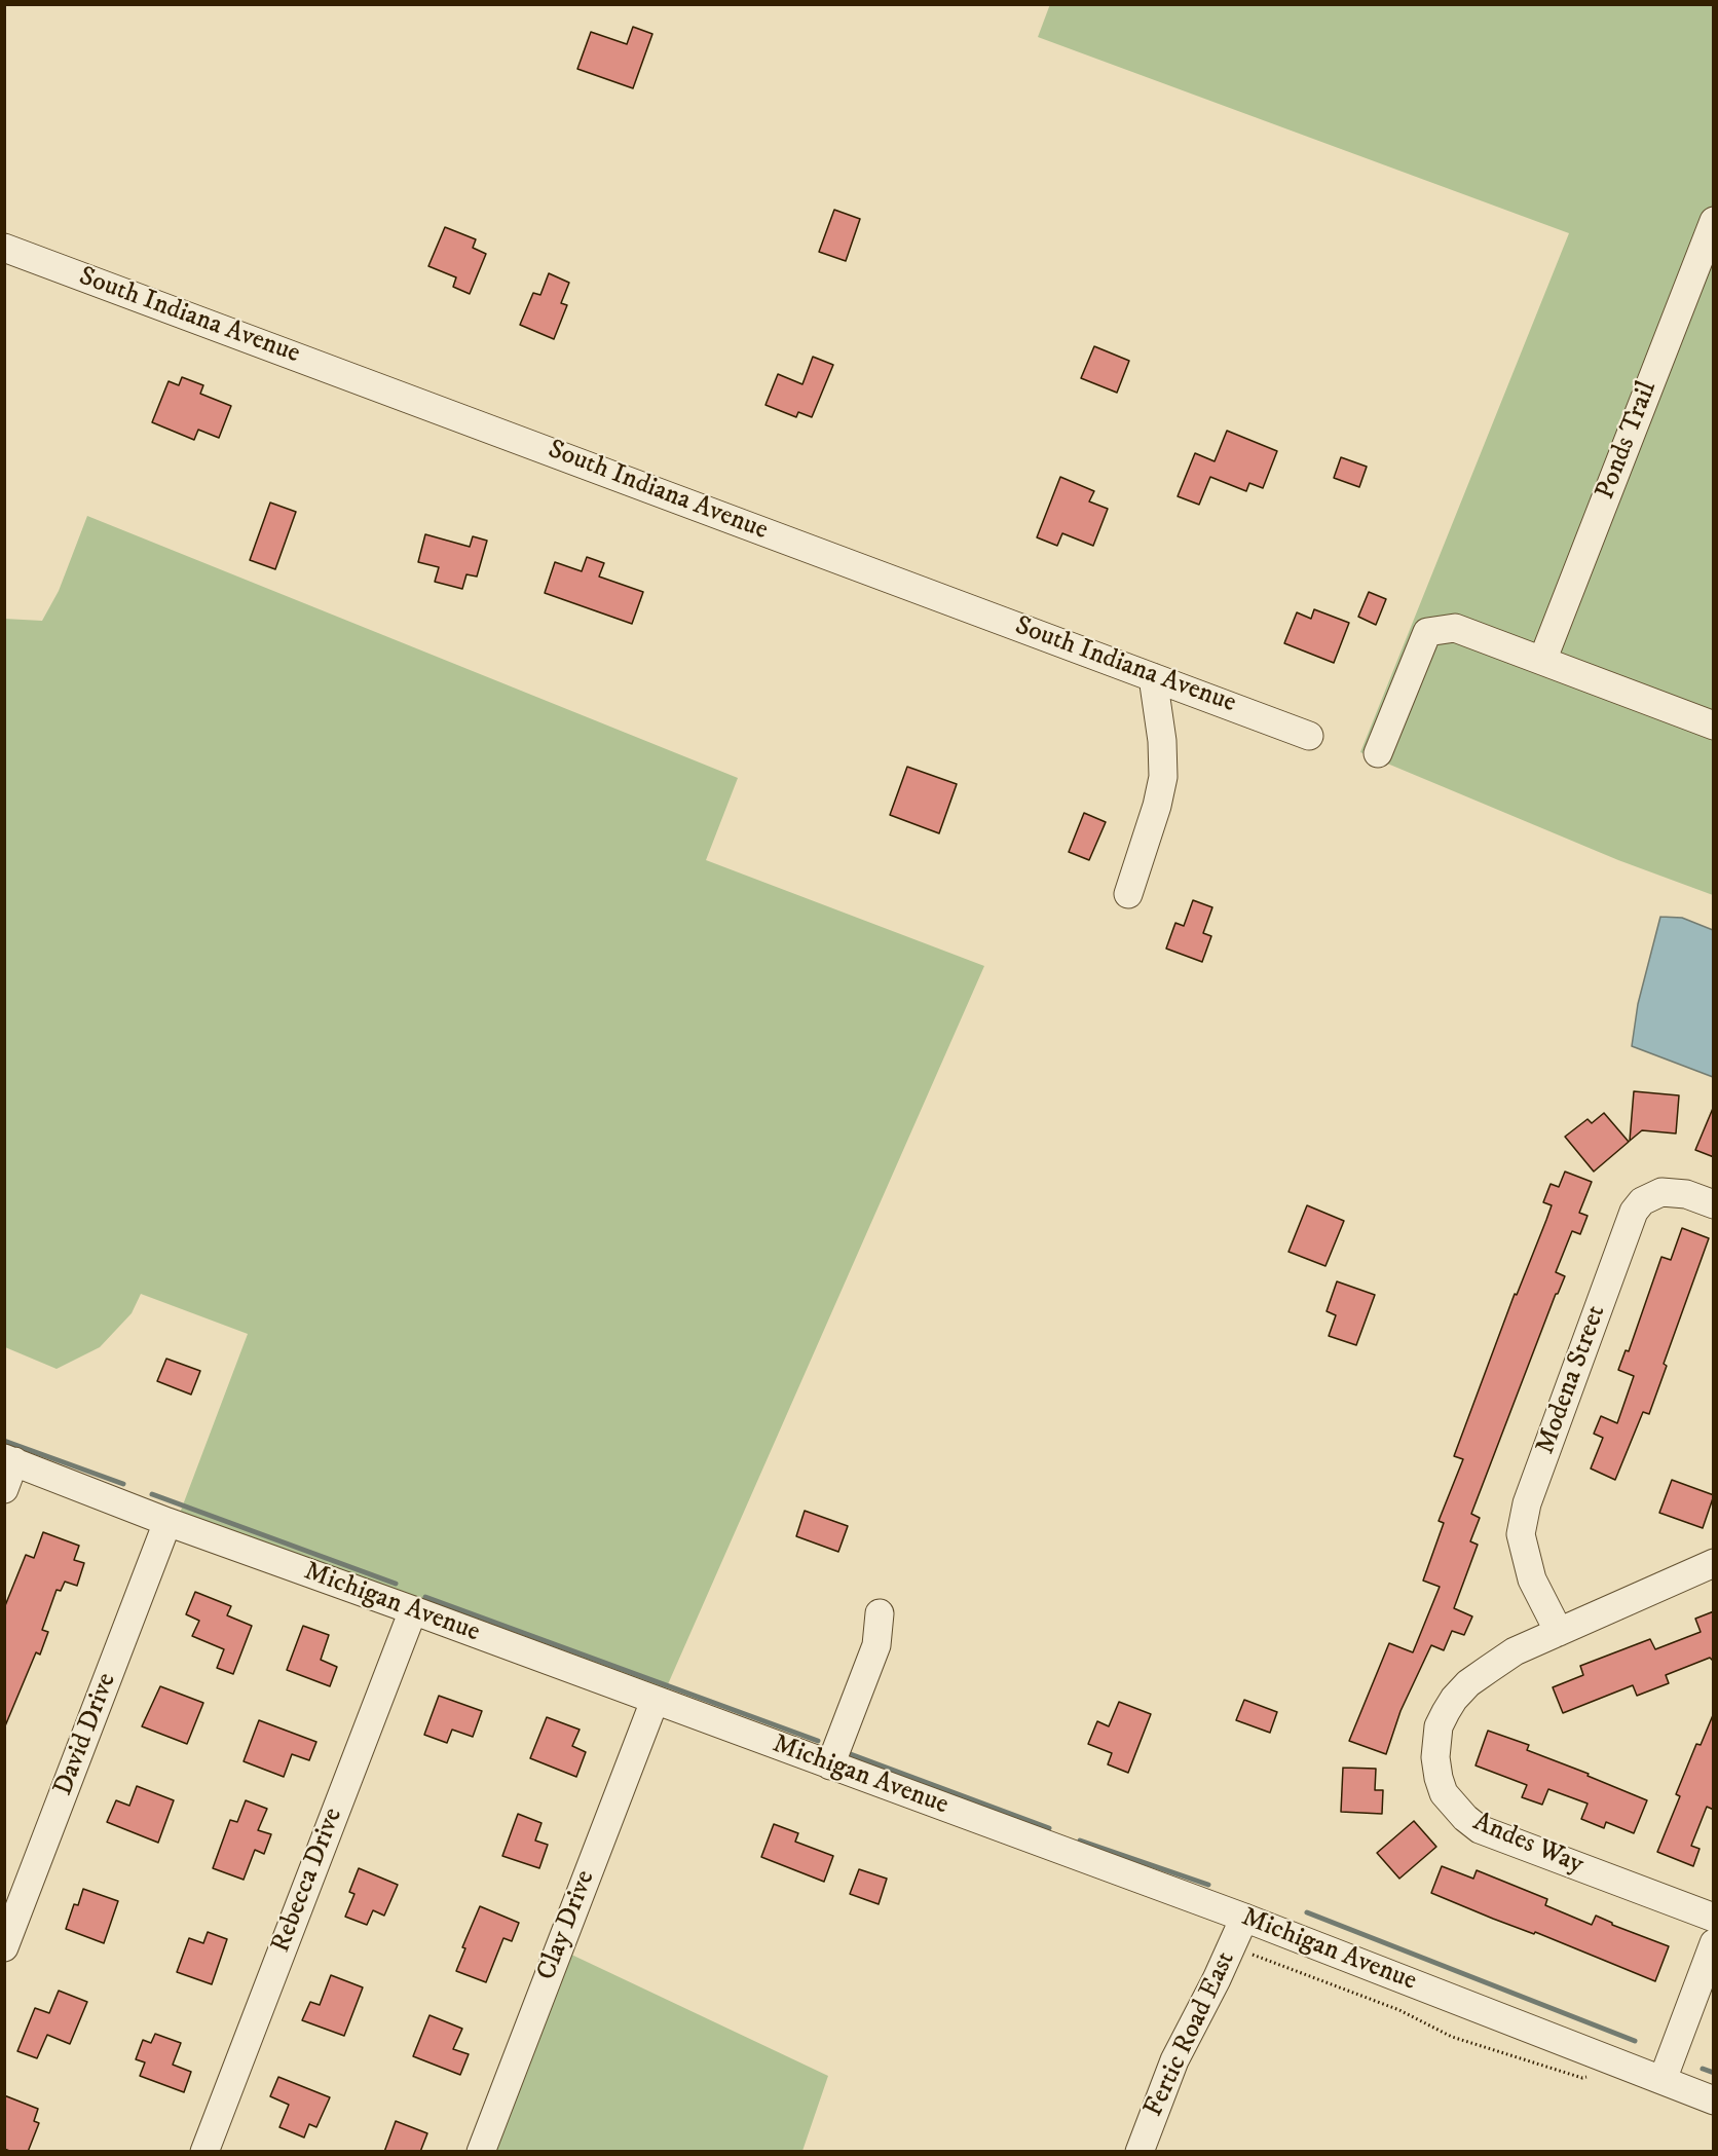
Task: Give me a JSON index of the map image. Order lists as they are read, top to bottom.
{
  "streets": {
    "street": [
      "South Indiana Avenue",
      "Ponds Trail",
      "Modena Street",
      "Michigan Avenue",
      "David Drive",
      "Andes Way",
      "Rebecca Drive",
      "Clay Drive",
      "Fertic Road East"
    ]
  },
  "crossings": [
    ["Modena Street", "Andes Way"],
    ["Michigan Avenue", "David Drive"],
    ["Michigan Avenue", "Rebecca Drive"],
    ["Michigan Avenue", "Clay Drive"],
    ["Michigan Avenue", "Fertic Road East"]
  ]
}
